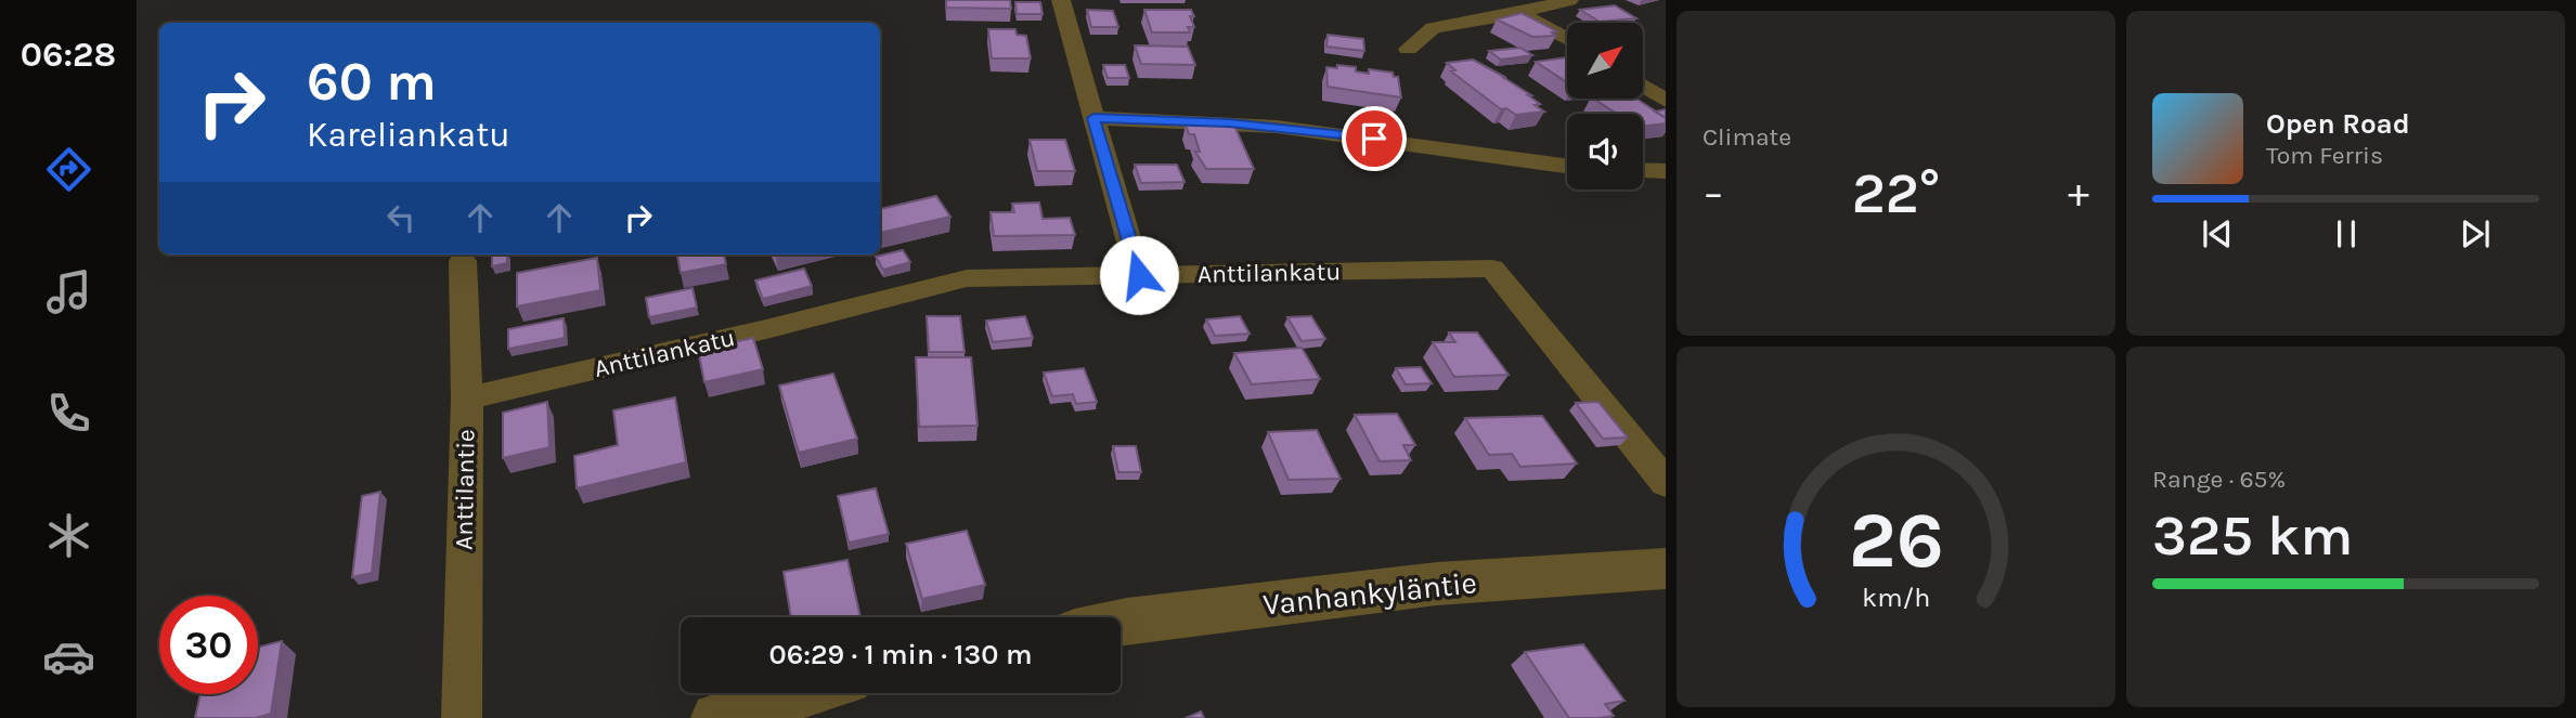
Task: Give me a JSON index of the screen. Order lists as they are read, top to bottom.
{
  "streets": {
    "street": ["Anttilankatu", "Anttilantie", "Vanhankyläntie"]
  },
  "crossings": [
    ["Anttilankatu", "Anttilantie"]
  ],
  "north": "top right",
  "page": {
    "tabs": "06:28",
    "tile": [
      "Climate",
      ["Range · 65%", "325 km"]
    ],
    "turn": ["60 m", "Kareliankatu"],
    "song": ["Open Road", "Tom Ferris"],
    "heat": ["−", "22°", "+"],
    "limit": "30",
    "trip": "06:29 · 1 min · 130 m",
    "gauge": ["26", "km/h"]
  }
}
